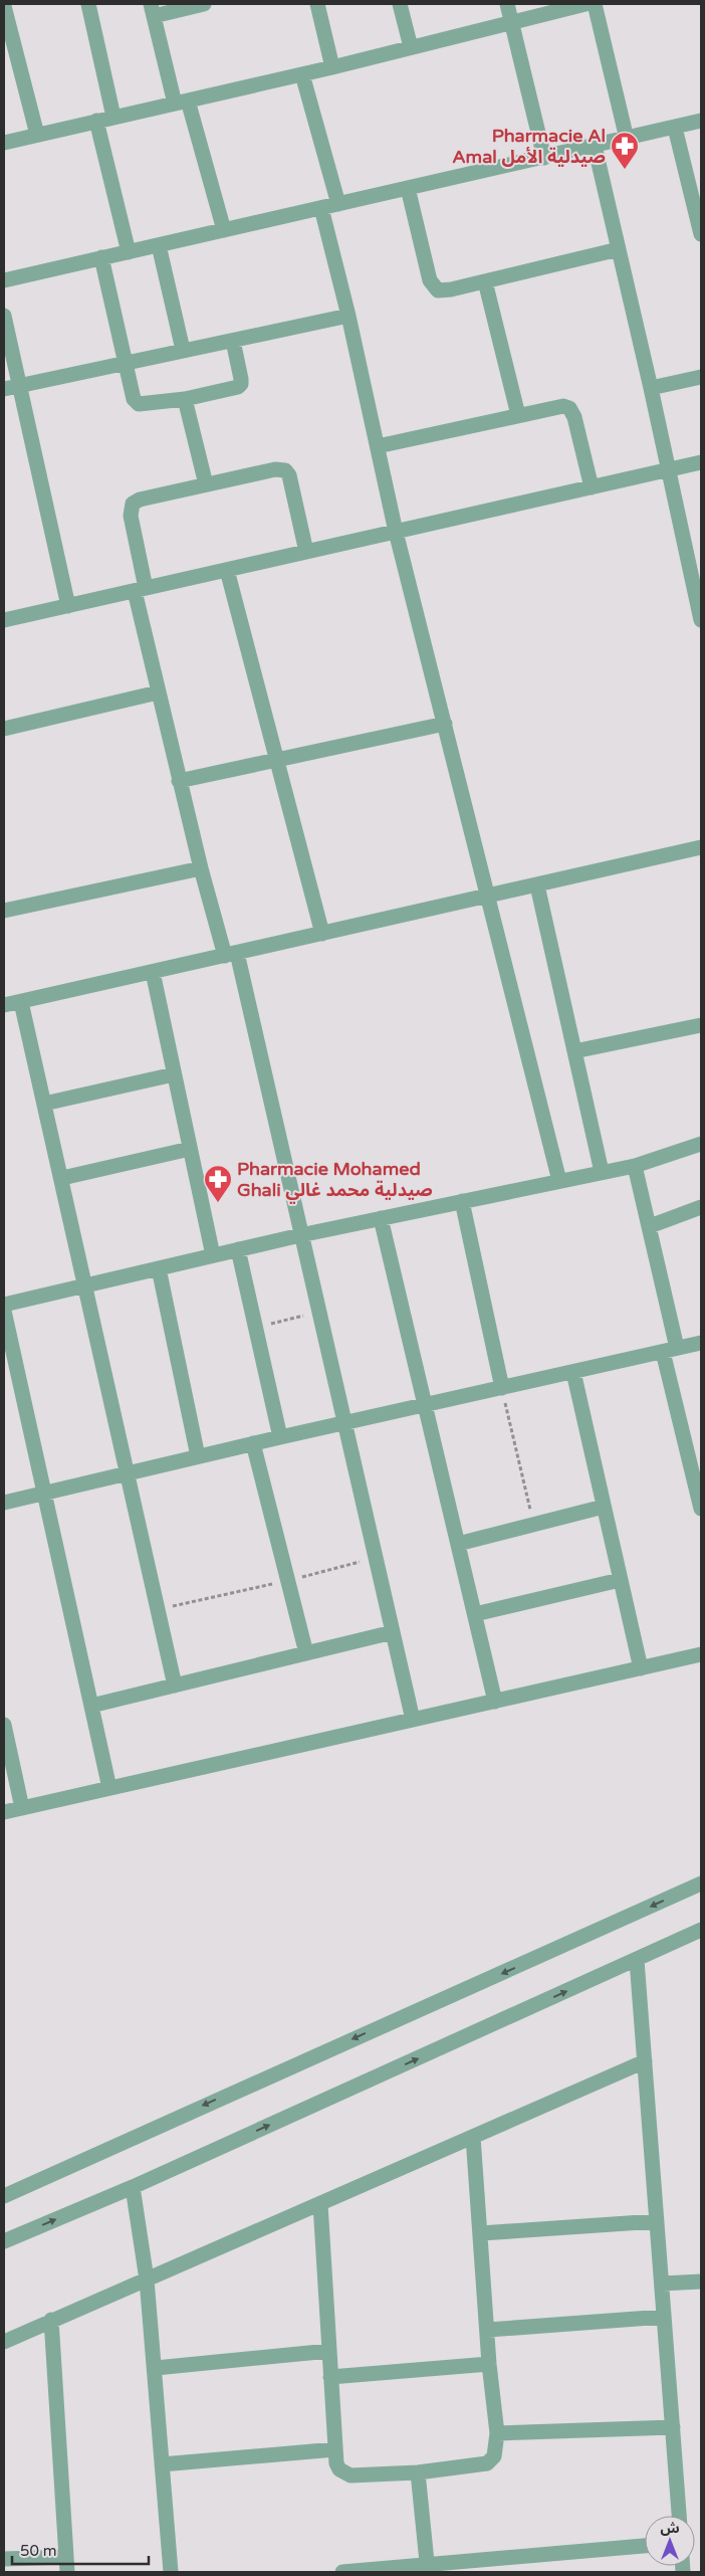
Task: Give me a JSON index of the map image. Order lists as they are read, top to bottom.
{
  "places": {
    "pharmacy": ["Pharmacie Al Amal صيدلية الأمل", "Pharmacie Mohamed Ghali صيدلية محمد غالي"]
  },
  "scale_bar": "50 m",
  "north": "top"
}
